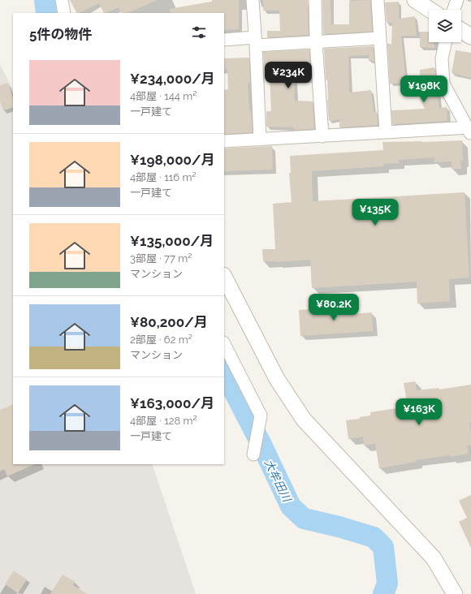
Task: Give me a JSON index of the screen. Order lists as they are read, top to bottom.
{
  "water": ["大牟田川"],
  "page": {
    "heading": "5件の物件",
    "list": [
      {
        "name": "¥234,000/月",
        "note": "4部屋 · 144 m² · 一戸建て"
      },
      {
        "name": "¥198,000/月",
        "note": "4部屋 · 116 m² · 一戸建て"
      },
      {
        "name": "¥135,000/月",
        "note": "3部屋 · 77 m² · マンション"
      },
      {
        "name": "¥80,200/月",
        "note": "2部屋 · 62 m² · マンション"
      },
      {
        "name": "¥163,000/月",
        "note": "4部屋 · 128 m² · 一戸建て"
      }
    ],
    "price": [
      "¥234K",
      "¥198K",
      "¥135K",
      "¥80.2K",
      "¥163K"
    ]
  }
}
